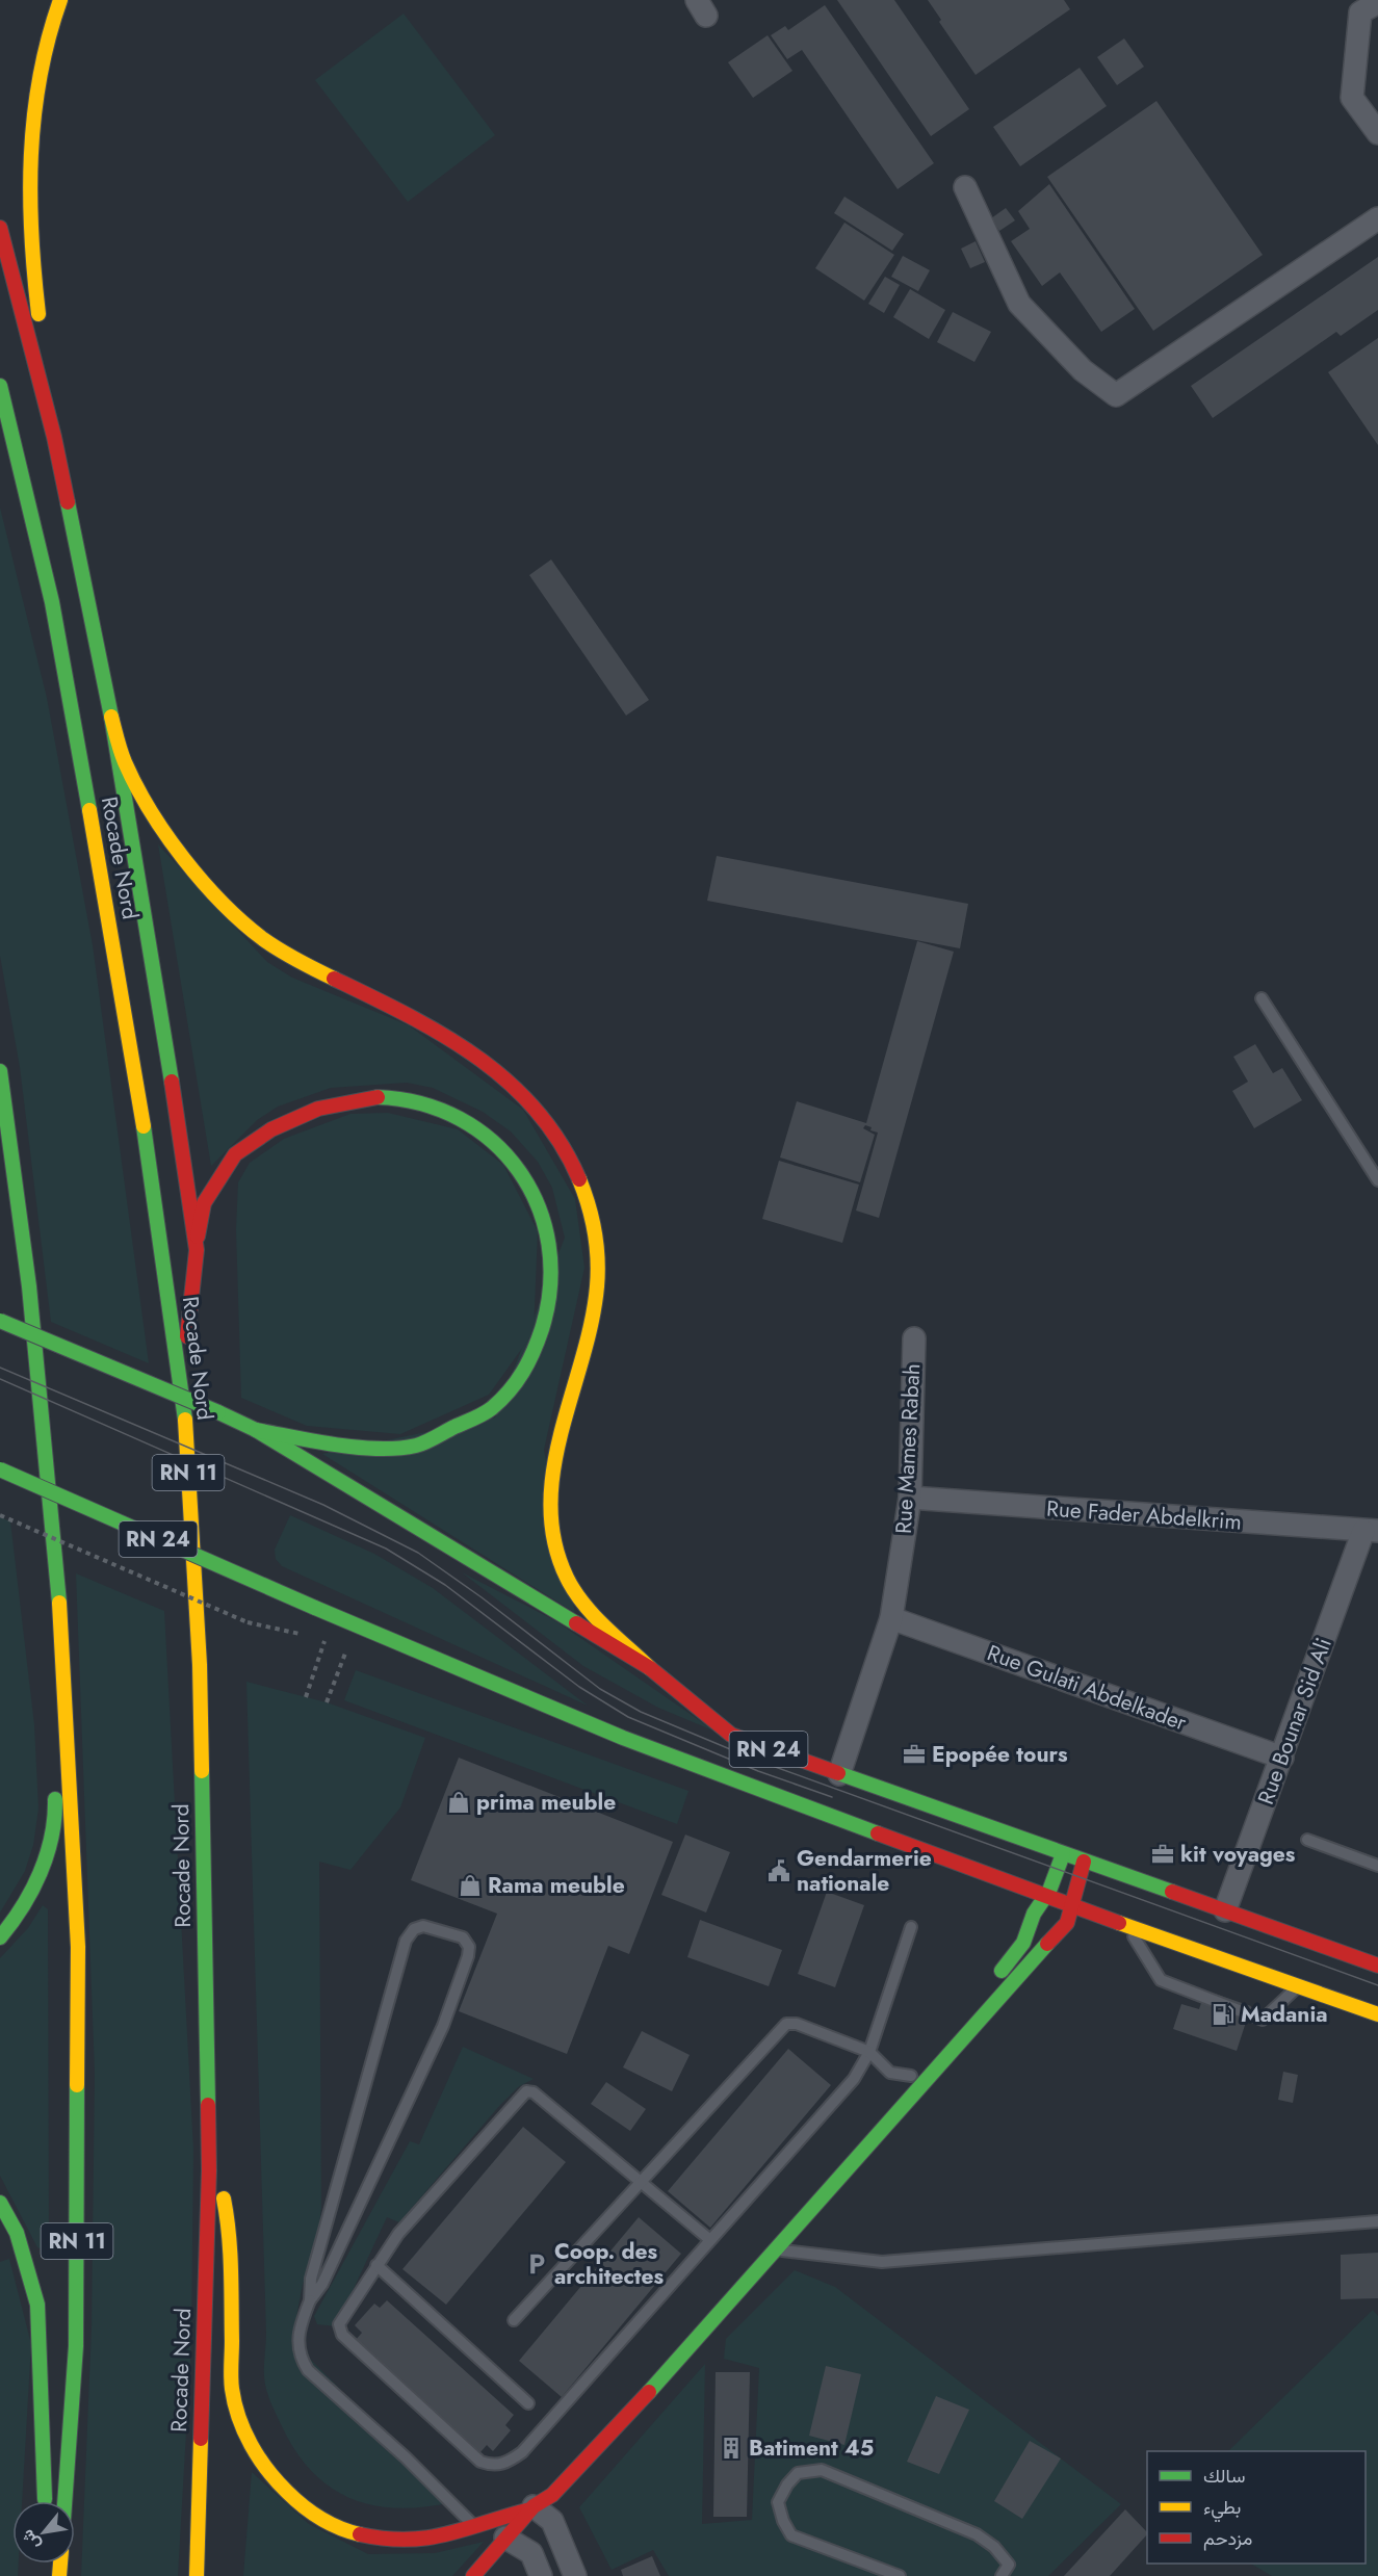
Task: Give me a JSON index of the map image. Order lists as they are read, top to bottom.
{
  "streets": {
    "main road": ["Rocade Nord", "RN 11", "RN 24"],
    "street": [
      "Rue Mames Rabah",
      "Rue Fader Abdelkrim",
      "Rue Gulati Abdelkader",
      "Rue Bounar Sid Ali"
    ]
  },
  "crossings": [
    ["Rue Mames Rabah", "Rue Fader Abdelkrim"],
    ["Rue Mames Rabah", "RN 24"],
    ["Rue Mames Rabah", "Rue Gulati Abdelkader"],
    ["Rue Fader Abdelkrim", "Rue Bounar Sid Ali"],
    ["RN 24", "Rue Bounar Sid Ali"],
    ["Rue Gulati Abdelkader", "Rue Bounar Sid Ali"]
  ],
  "places": {
    "office": ["Epopée tours", "kit voyages"],
    "shop": ["prima meuble", "Rama meuble"],
    "public building": ["Gendarmerie nationale"],
    "fuel station": ["Madania"],
    "parking": ["Coop. des architectes"],
    "building": ["Batiment 45"]
  },
  "legend": ["سالك", "بطيء", "مزدحم"],
  "north": "bottom left"
}
